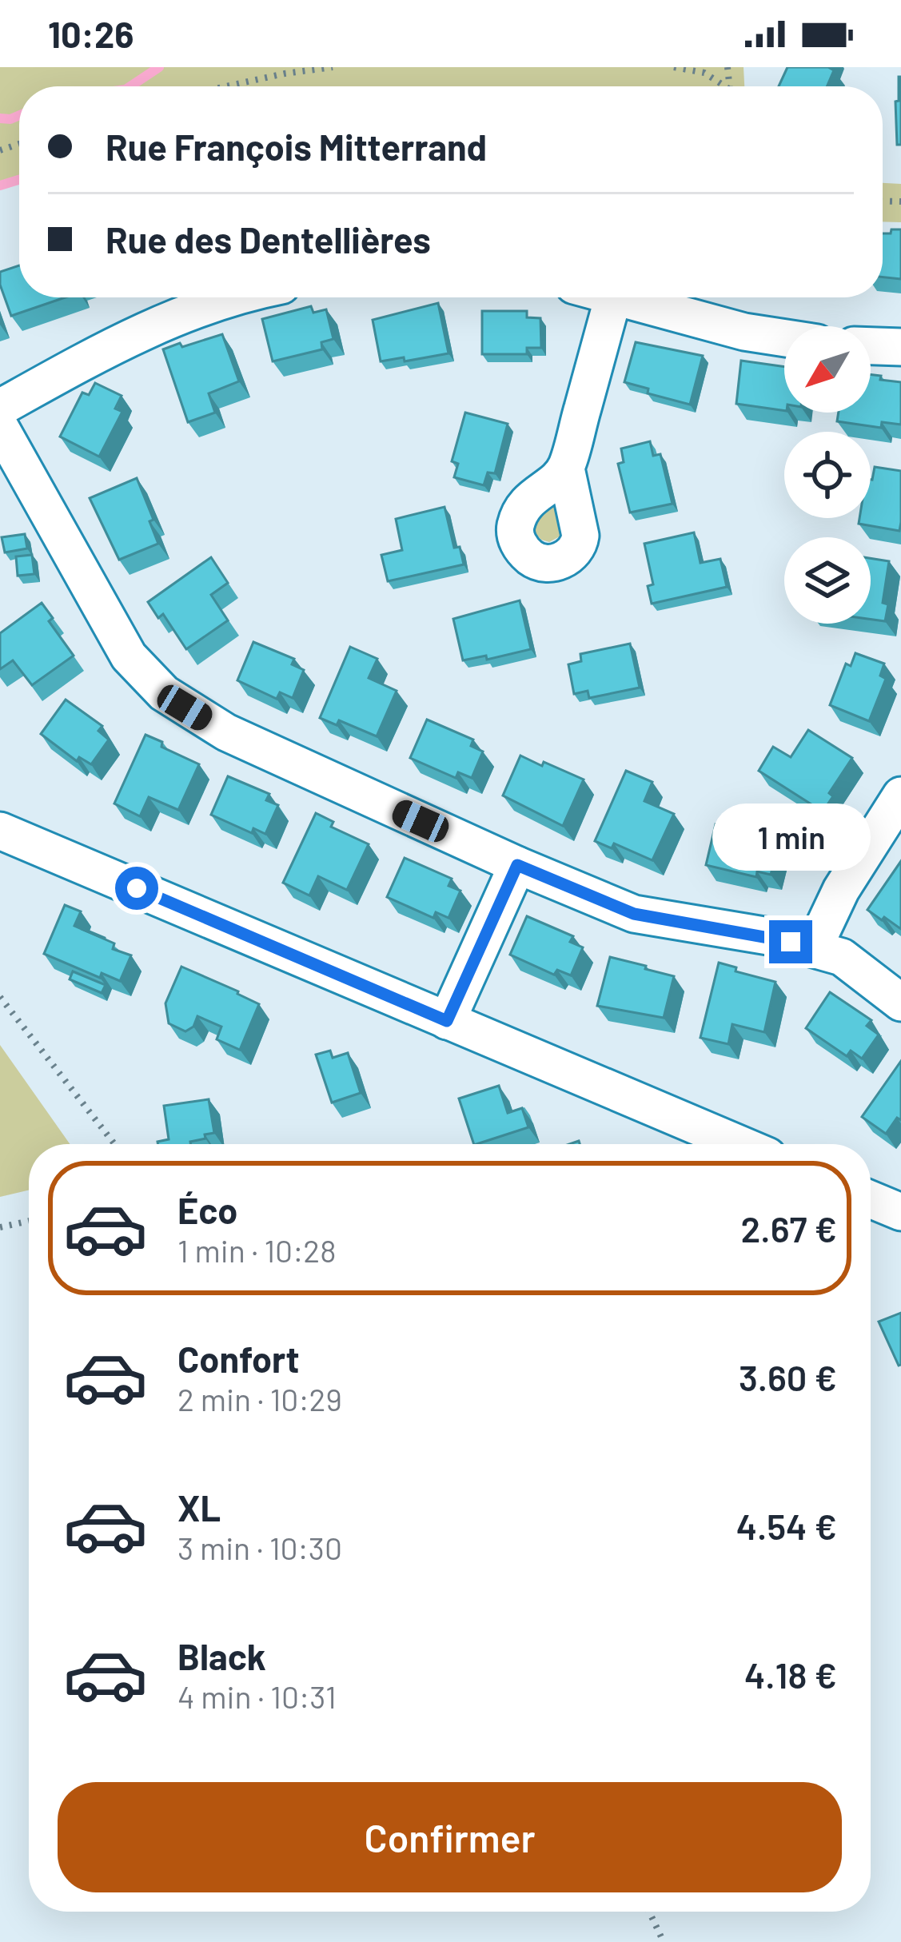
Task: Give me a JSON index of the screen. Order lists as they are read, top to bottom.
{
  "north": "bottom left",
  "page": {
    "status": "10:26",
    "banner": ["Rue François Mitterrand", "Rue des Dentellières"],
    "bubble": "1 min",
    "list": [
      {
        "name": "Éco",
        "note": "1 min · 10:28",
        "value": "2.67 €"
      },
      {
        "name": "Confort",
        "note": "2 min · 10:29",
        "value": "3.60 €"
      },
      {
        "name": "XL",
        "note": "3 min · 10:30",
        "value": "4.54 €"
      },
      {
        "name": "Black",
        "note": "4 min · 10:31",
        "value": "4.18 €"
      }
    ],
    "buttons": "Confirmer"
  }
}
